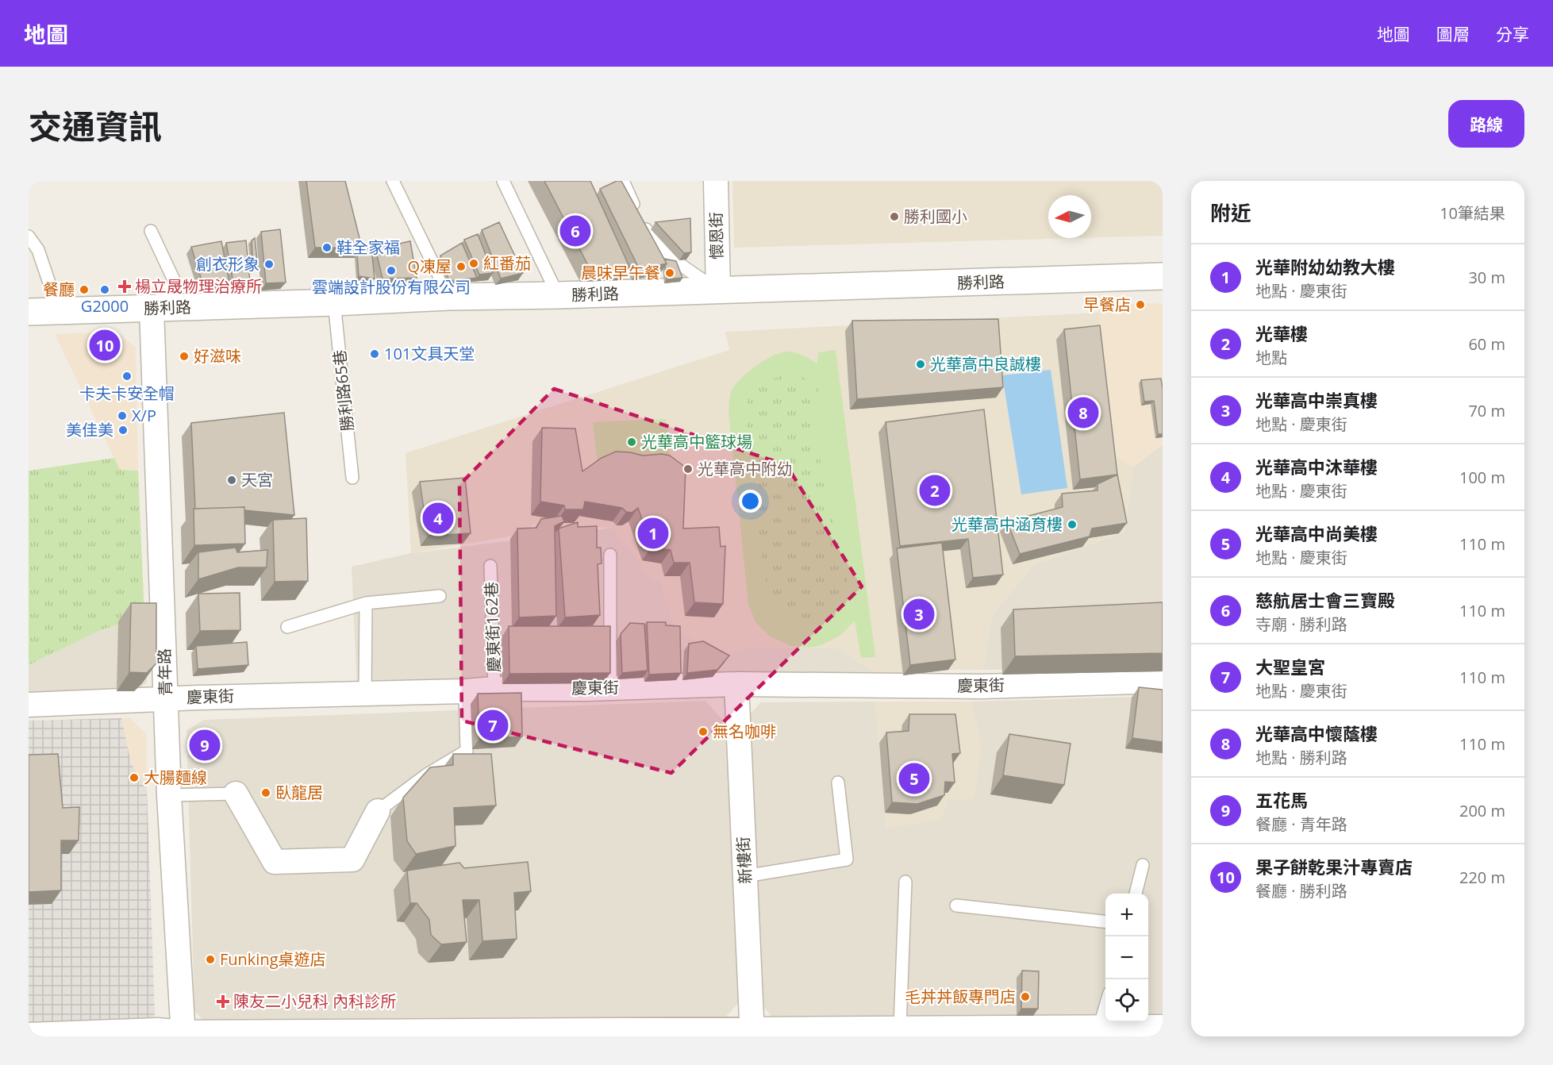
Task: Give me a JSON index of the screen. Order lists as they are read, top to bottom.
{
  "streets": {
    "street": [
      "懷恩街",
      "勝利路",
      "青年路",
      "慶東街",
      "新樓街"
    ],
    "lane": ["勝利路65巷", "慶東街162巷"]
  },
  "crossings": [
    ["懷恩街", "勝利路"],
    ["勝利路", "勝利路65巷"],
    ["勝利路", "青年路"],
    ["慶東街162巷", "慶東街"],
    ["青年路", "慶東街"],
    ["慶東街", "新樓街"]
  ],
  "places": {
    "other": [
      "勝利國小",
      "鞋全家福",
      "紅番茄",
      "創衣形象",
      "Q凍屋",
      "雲端設計股份有限公司",
      "晨味早午餐",
      "餐廳",
      "G2000",
      "早餐店",
      "101文具天堂",
      "好滋味",
      "光華高中良誠樓",
      "卡夫卡安全帽",
      "X/P",
      "美佳美",
      "光華高中籃球場",
      "光華高中附幼",
      "天宮",
      "光華高中涵育樓",
      "無名咖啡",
      "大腸麵線",
      "臥龍居",
      "Funking桌遊店",
      "毛丼丼飯專門店"
    ],
    "health": ["楊立晟物理治療所", "陳友二小兒科 內科診所"]
  },
  "north": "left",
  "page": {
    "header": "地圖",
    "nav": ["地圖", "圖層", "分享"],
    "title": "交通資訊",
    "buttons": "路線",
    "heading": ["附近", "10筆結果"],
    "pins": [
      "6",
      "10",
      "8",
      "2",
      "4",
      "1",
      "3",
      "7",
      "9",
      "5"
    ],
    "list": [
      {
        "mark": "1",
        "name": "光華附幼幼教大樓",
        "note": "地點 · 慶東街",
        "value": "30 m"
      },
      {
        "mark": "2",
        "name": "光華樓",
        "note": "地點",
        "value": "60 m"
      },
      {
        "mark": "3",
        "name": "光華高中崇真樓",
        "note": "地點 · 慶東街",
        "value": "70 m"
      },
      {
        "mark": "4",
        "name": "光華高中沐華樓",
        "note": "地點 · 慶東街",
        "value": "100 m"
      },
      {
        "mark": "5",
        "name": "光華高中尚美樓",
        "note": "地點 · 慶東街",
        "value": "110 m"
      },
      {
        "mark": "6",
        "name": "慈航居士會三寶殿",
        "note": "寺廟 · 勝利路",
        "value": "110 m"
      },
      {
        "mark": "7",
        "name": "大聖皇宮",
        "note": "地點 · 慶東街",
        "value": "110 m"
      },
      {
        "mark": "8",
        "name": "光華高中懷蔭樓",
        "note": "地點 · 勝利路",
        "value": "110 m"
      },
      {
        "mark": "9",
        "name": "五花馬",
        "note": "餐廳 · 青年路",
        "value": "200 m"
      },
      {
        "mark": "10",
        "name": "果子餅乾果汁專賣店",
        "note": "餐廳 · 勝利路",
        "value": "220 m"
      }
    ],
    "map_buttons": ["+", "−"]
  }
}
